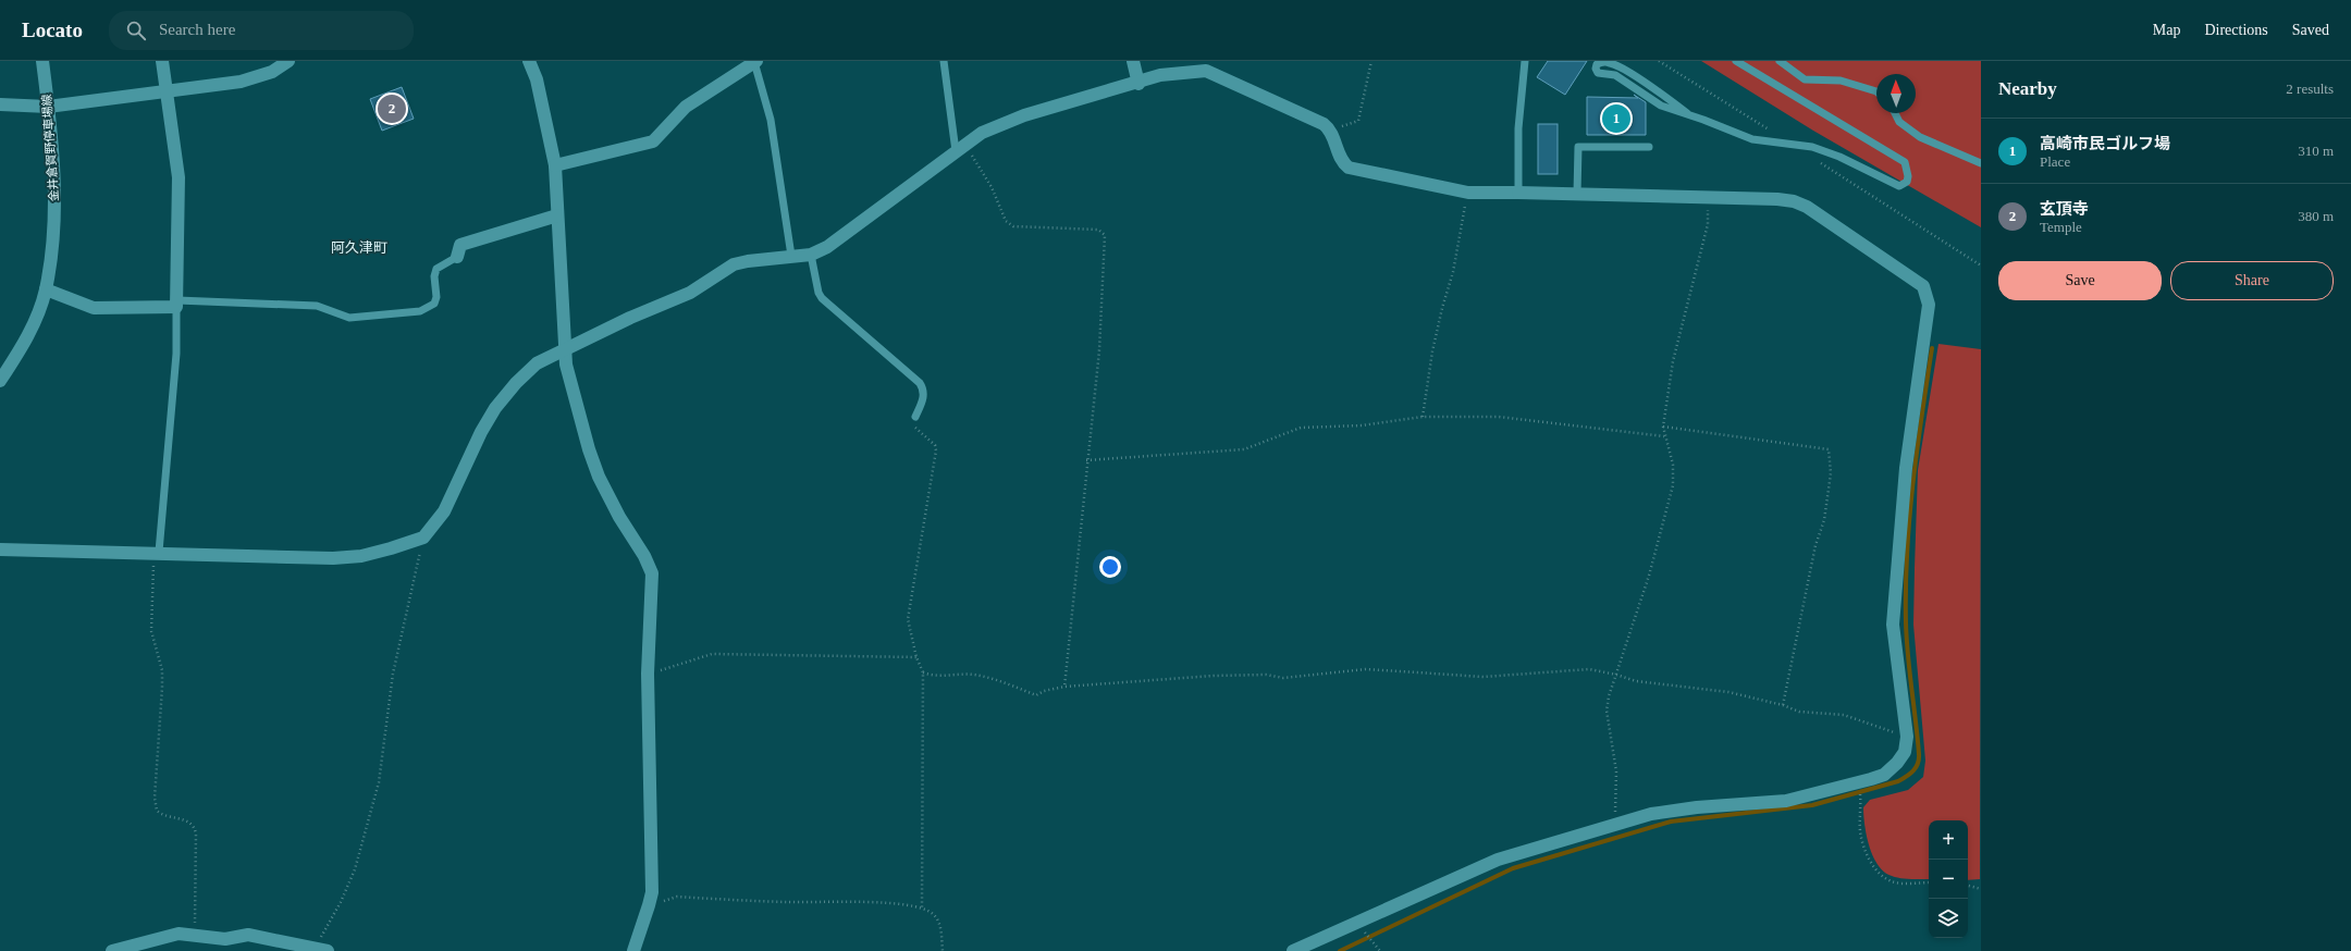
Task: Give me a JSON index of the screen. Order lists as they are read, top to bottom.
{
  "streets": {
    "street": ["金井倉賀野停車場線"]
  },
  "districts": ["阿久津町"],
  "north": "top",
  "page": {
    "header": "Locato",
    "search": "Search here",
    "nav": ["Map", "Directions", "Saved"],
    "heading": ["Nearby", "2 results"],
    "pins": ["2", "1"],
    "list": [
      {
        "mark": "1",
        "name": "高崎市民ゴルフ場",
        "note": "Place",
        "value": "310 m"
      },
      {
        "mark": "2",
        "name": "玄頂寺",
        "note": "Temple",
        "value": "380 m"
      }
    ],
    "buttons": ["Save", "Share"],
    "map_buttons": ["+", "−"]
  }
}
